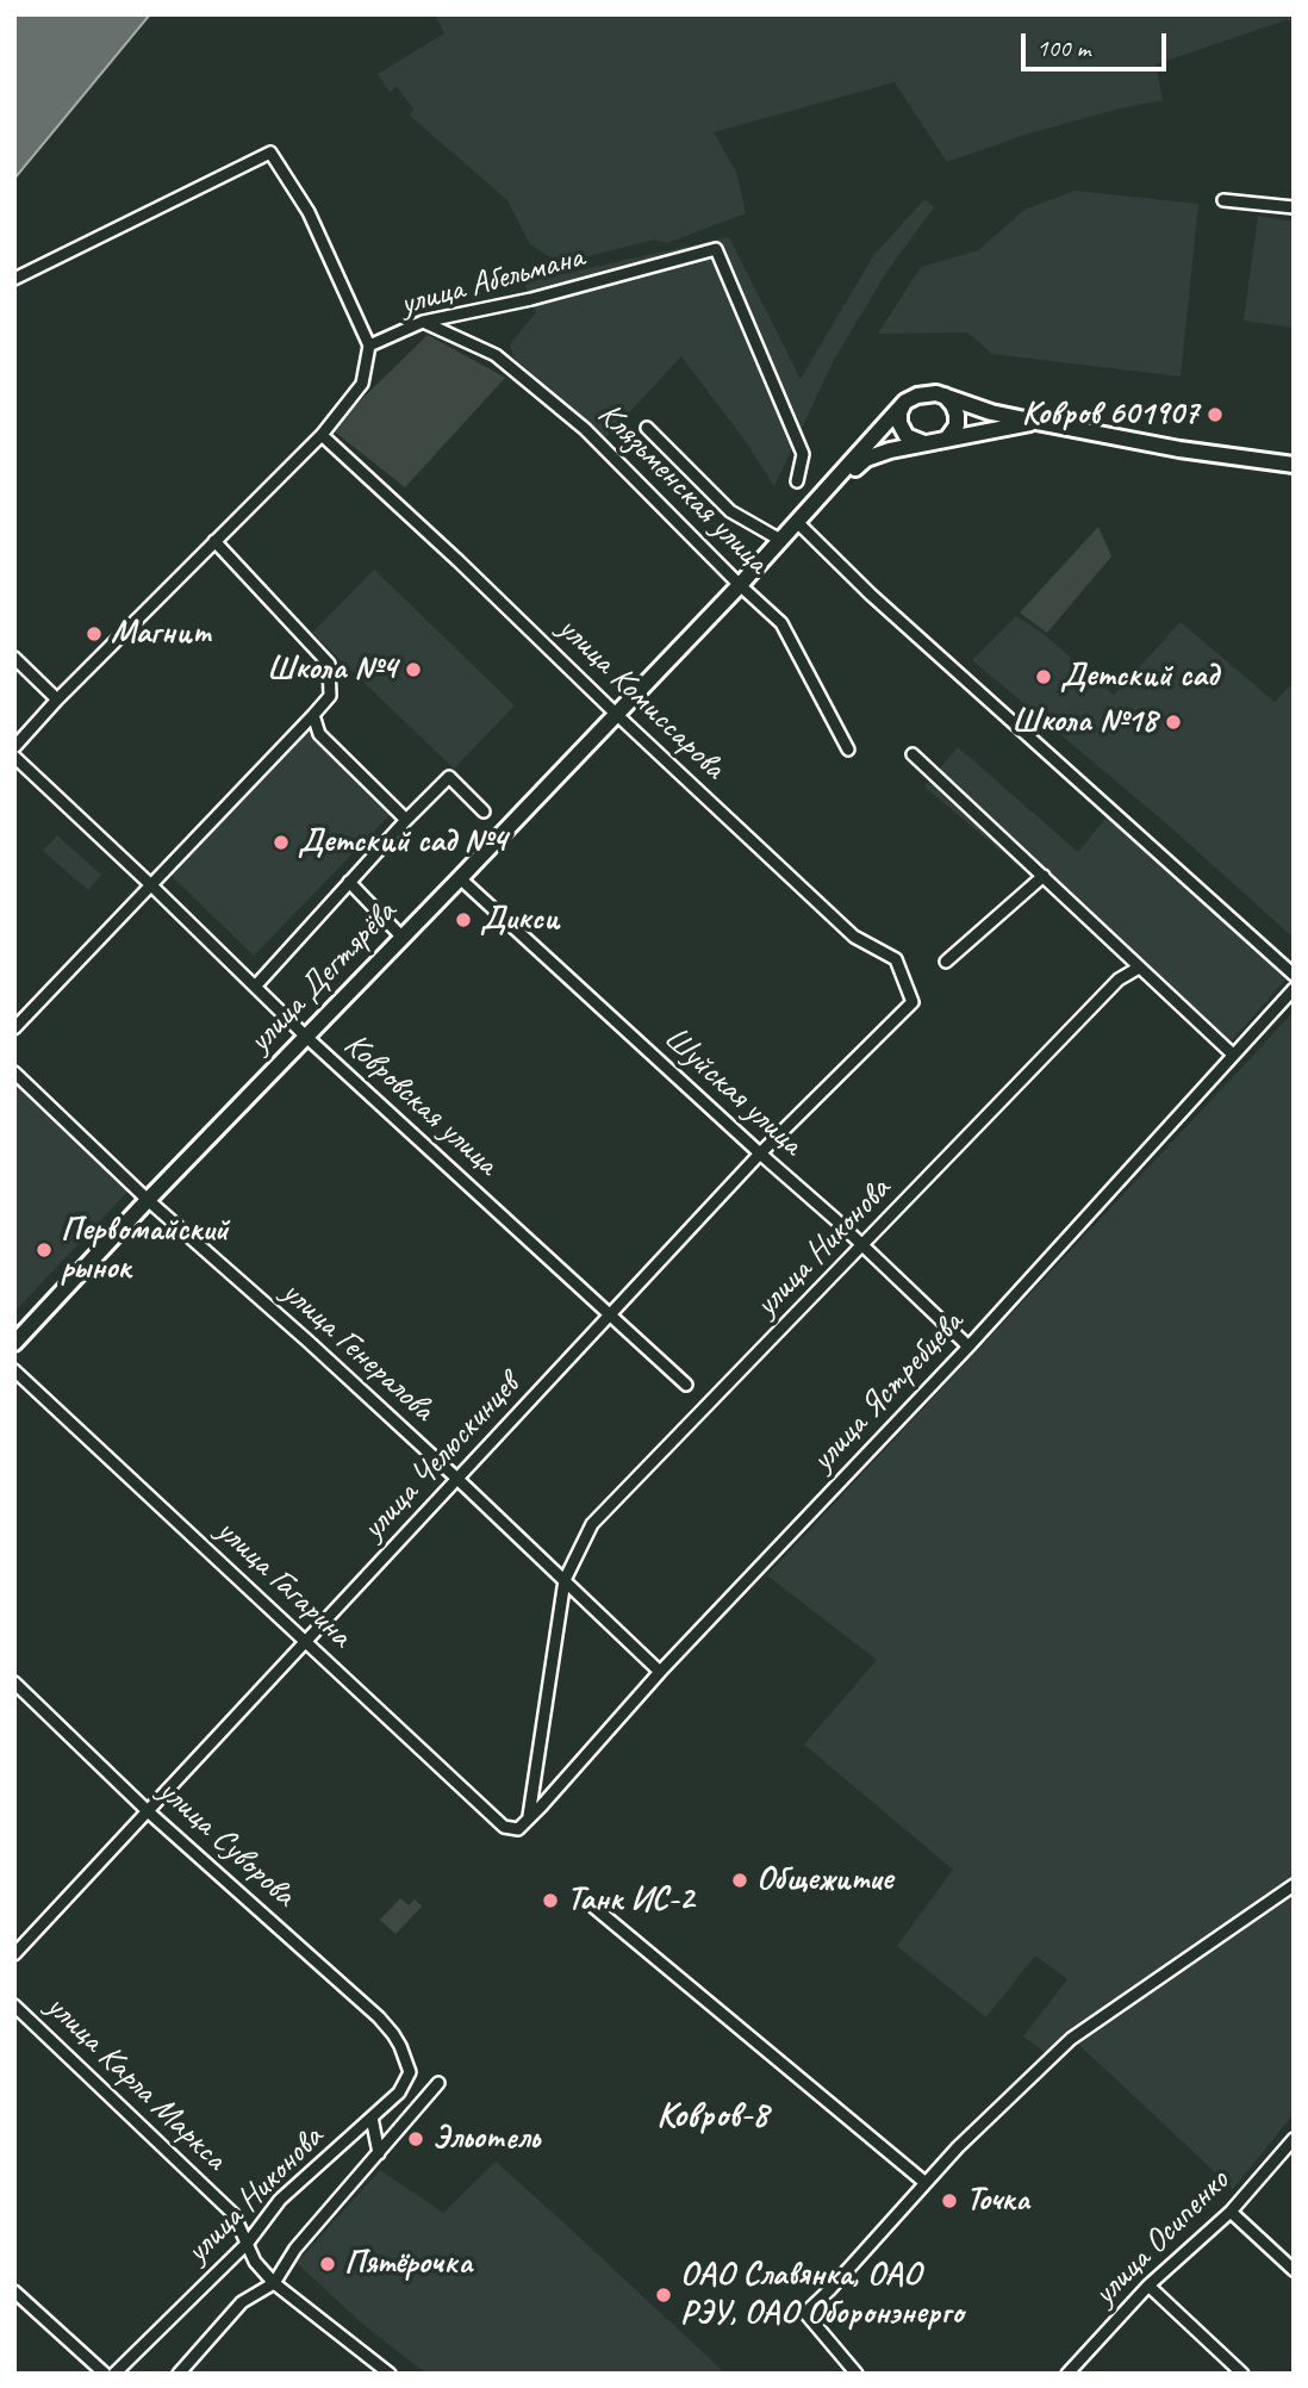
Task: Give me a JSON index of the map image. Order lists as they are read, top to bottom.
{
  "streets": {
    "main road": ["улица Дегтярёва"],
    "street": [
      "улица Абельмана",
      "Клязьменская улица",
      "улица Комиссарова",
      "Шуйская улица",
      "Ковровская улица",
      "улица Никонова",
      "улица Генералова",
      "улица Ястребцева",
      "улица Челюскинцев",
      "улица Гагарина",
      "улица Суворова",
      "улица Карла Маркса",
      "улица Осипенко"
    ]
  },
  "crossings": [
    ["улица Абельмана", "Клязьменская улица"],
    ["улица Абельмана", "улица Комиссарова"],
    ["Клязьменская улица", "улица Дегтярёва"],
    ["улица Комиссарова", "улица Дегтярёва"],
    ["улица Комиссарова", "улица Челюскинцев"],
    ["улица Дегтярёва", "Шуйская улица"],
    ["улица Дегтярёва", "Ковровская улица"],
    ["улица Дегтярёва", "улица Генералова"],
    ["Шуйская улица", "улица Никонова"],
    ["Шуйская улица", "улица Ястребцева"],
    ["Шуйская улица", "улица Челюскинцев"],
    ["Ковровская улица", "улица Челюскинцев"],
    ["улица Никонова", "улица Генералова"],
    ["улица Никонова", "улица Ястребцева"],
    ["улица Никонова", "улица Суворова"],
    ["улица Никонова", "улица Карла Маркса"],
    ["улица Генералова", "улица Ястребцева"],
    ["улица Генералова", "улица Челюскинцев"],
    ["улица Ястребцева", "улица Гагарина"],
    ["улица Челюскинцев", "улица Гагарина"],
    ["улица Челюскинцев", "улица Суворова"]
  ],
  "districts": ["Ковров-8"],
  "places": [
    "Ковров 601907",
    "Магнит",
    "Школа №4",
    "Детский сад",
    "Школа №18",
    "Детский сад №4",
    "Дикси",
    "Первомайский рынок",
    "Общежитие",
    "Танк ИС-2",
    "Эльотель",
    "Точка",
    "Пятёрочка",
    "ОАО Славянка, ОАО РЭУ, ОАО Оборонэнерго"
  ],
  "scale_bar": "100 m"
}
